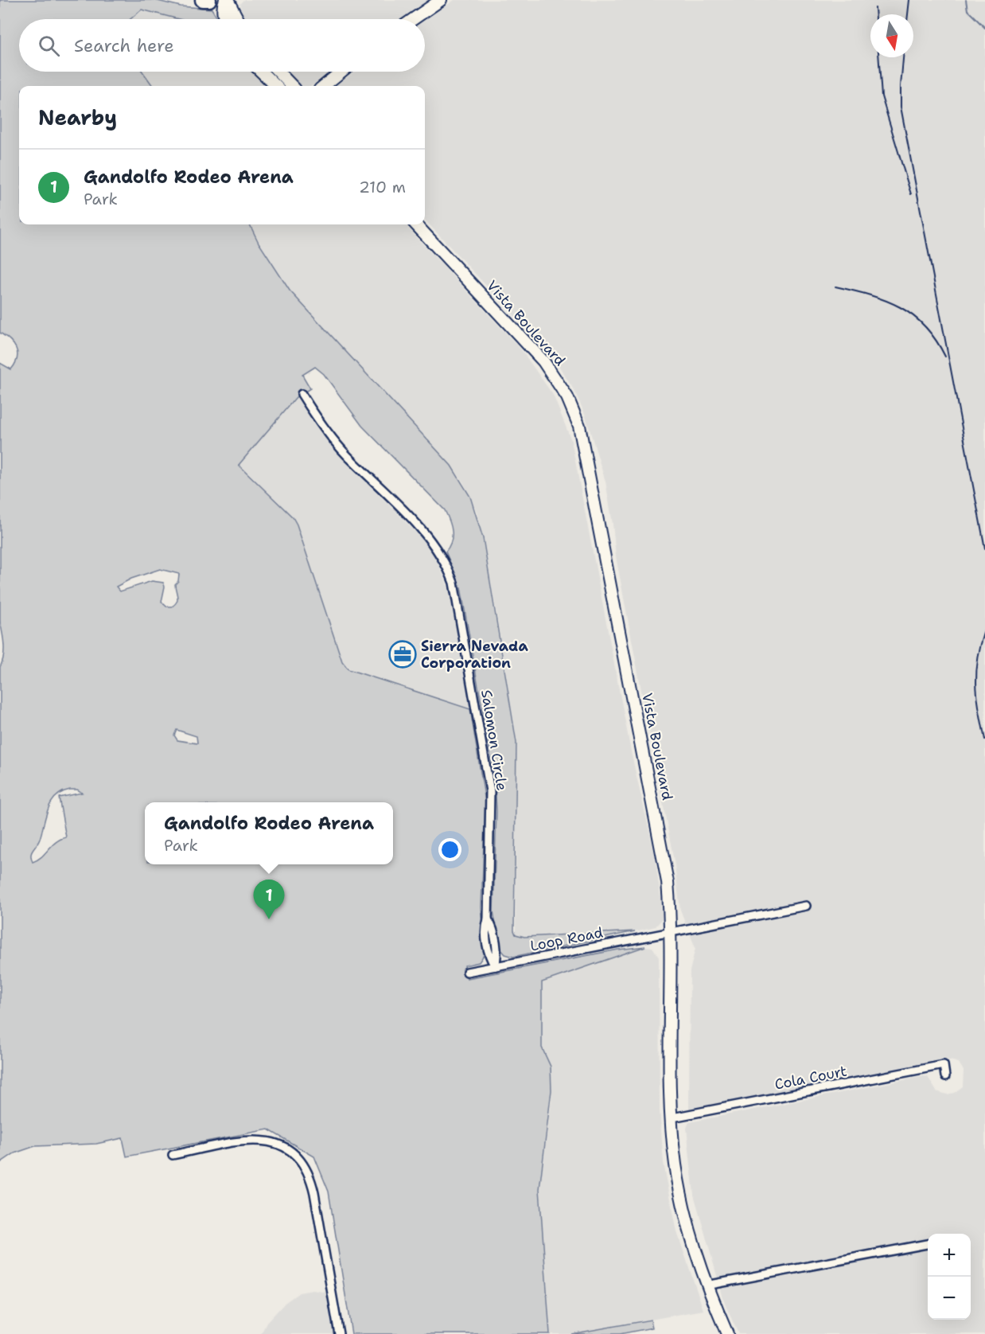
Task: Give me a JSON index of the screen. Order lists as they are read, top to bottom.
{
  "streets": {
    "main road": ["Vista Boulevard"],
    "street": ["Salomon Circle", "Loop Road", "Cola Court"]
  },
  "crossings": [
    ["Vista Boulevard", "Loop Road"],
    ["Vista Boulevard", "Cola Court"],
    ["Salomon Circle", "Loop Road"]
  ],
  "places": {
    "office": ["Sierra Nevada Corporation"]
  },
  "north": "bottom",
  "page": {
    "search": "Search here",
    "heading": "Nearby",
    "list": [
      {
        "mark": "1",
        "name": "Gandolfo Rodeo Arena",
        "note": "Park",
        "value": "210 m"
      }
    ],
    "popup": ["Gandolfo Rodeo Arena", "Park"],
    "pins": "1",
    "map_buttons": ["+", "−"]
  }
}
